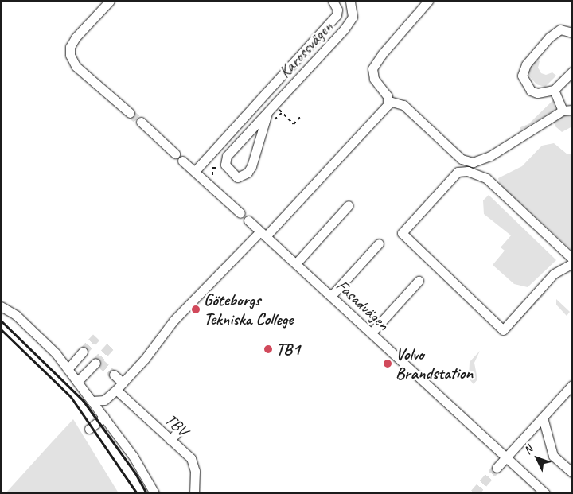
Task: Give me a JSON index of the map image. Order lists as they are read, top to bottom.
{
  "streets": {
    "street": ["Karossvägen", "Fasadvägen", "TBV"]
  },
  "places": ["Göteborgs Tekniska College", "TB1", "Volvo Brandstation"],
  "north": "top left"
}
